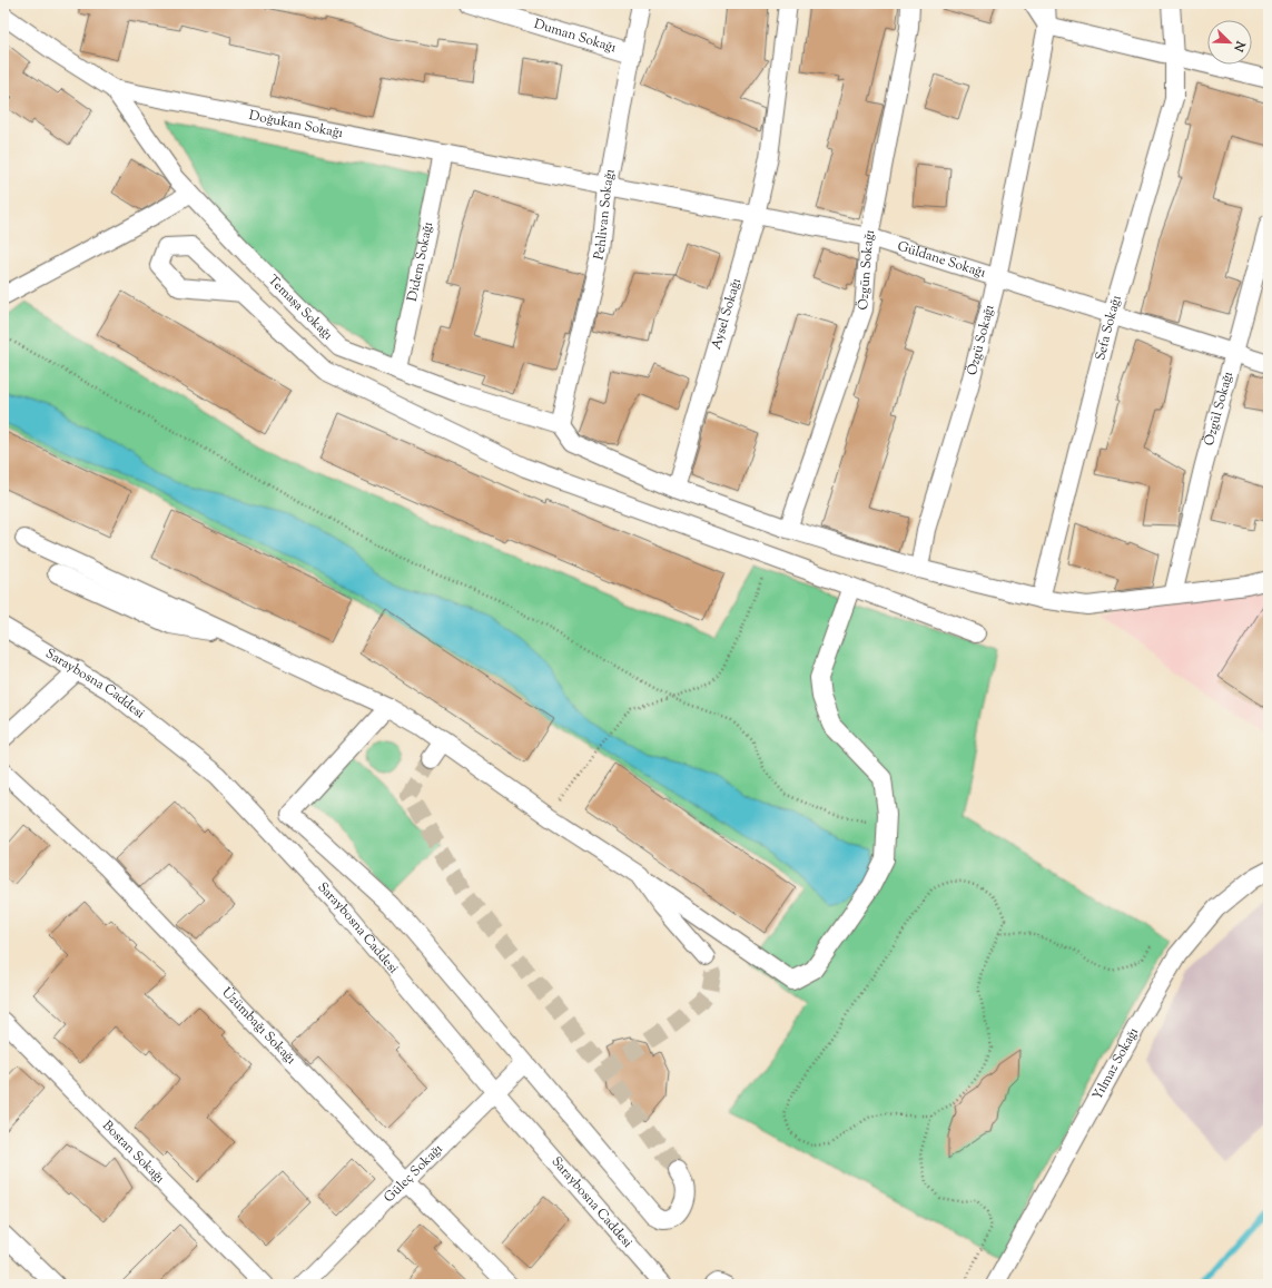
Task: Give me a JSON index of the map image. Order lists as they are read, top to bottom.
{
  "streets": {
    "street": [
      "Duman Sokağı",
      "Doğukan Sokağı",
      "Pehlivan Sokağı",
      "Güldane Sokağı",
      "Didem Sokağı",
      "Özgün Sokağı",
      "Temaşa Sokağı",
      "Aysel Sokağı",
      "Sefa Sokağı",
      "Özgü Sokağı",
      "Özgül Sokağı",
      "Saraybosna Caddesi",
      "Üzümbağı Sokağı",
      "Yılmaz Sokağı",
      "Bostan Sokağı",
      "Güleç Sokağı"
    ]
  },
  "crossings": [
    ["Duman Sokağı", "Pehlivan Sokağı"],
    ["Doğukan Sokağı", "Pehlivan Sokağı"],
    ["Doğukan Sokağı", "Güldane Sokağı"],
    ["Doğukan Sokağı", "Didem Sokağı"],
    ["Doğukan Sokağı", "Temaşa Sokağı"],
    ["Pehlivan Sokağı", "Güldane Sokağı"],
    ["Pehlivan Sokağı", "Temaşa Sokağı"],
    ["Güldane Sokağı", "Özgün Sokağı"],
    ["Güldane Sokağı", "Aysel Sokağı"],
    ["Güldane Sokağı", "Sefa Sokağı"],
    ["Güldane Sokağı", "Özgü Sokağı"],
    ["Güldane Sokağı", "Özgül Sokağı"],
    ["Didem Sokağı", "Temaşa Sokağı"],
    ["Saraybosna Caddesi", "Güleç Sokağı"],
    ["Üzümbağı Sokağı", "Güleç Sokağı"]
  ],
  "north": "bottom right"
}
